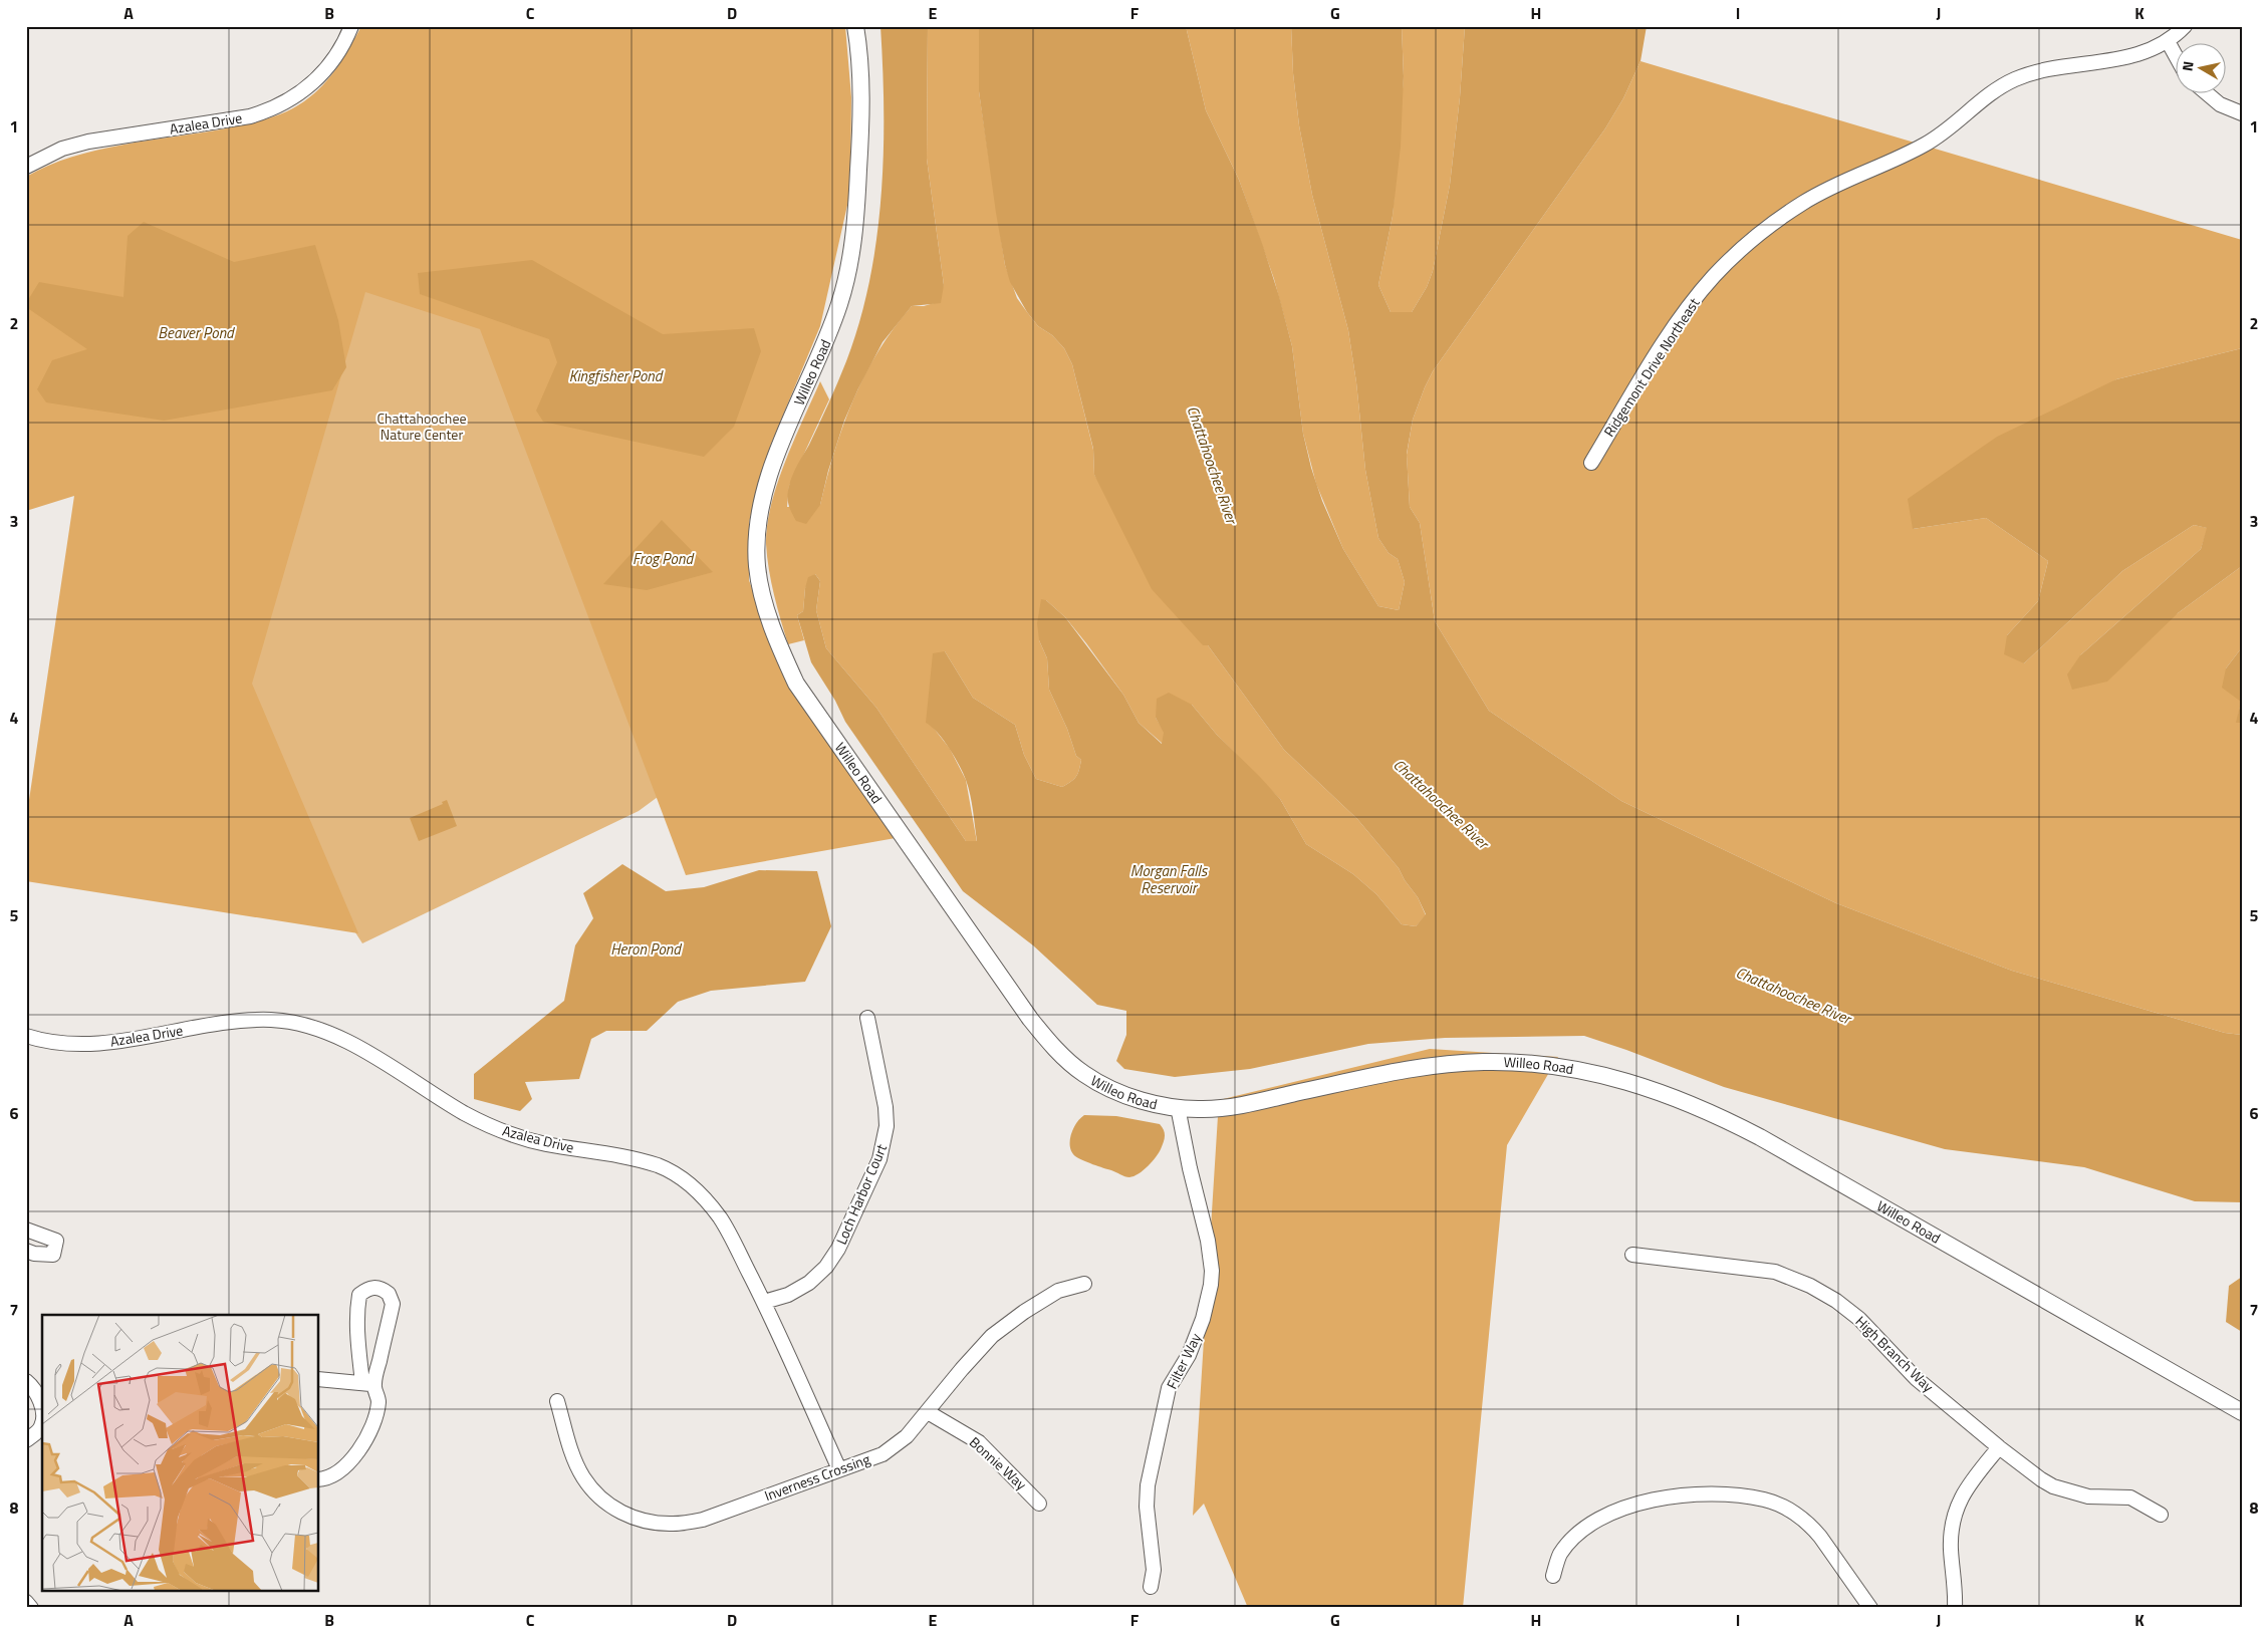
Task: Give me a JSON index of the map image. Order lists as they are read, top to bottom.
{
  "streets": {
    "street": [
      "Azalea Drive",
      "Ridgemont Drive Northeast",
      "Willeo Road",
      "Loch Harbor Court",
      "High Branch Way",
      "Filter Way",
      "Bonnie Way",
      "Inverness Crossing"
    ]
  },
  "crossings": [
    ["Azalea Drive", "Loch Harbor Court"],
    ["Azalea Drive", "Inverness Crossing"],
    ["Willeo Road", "Filter Way"],
    ["Bonnie Way", "Inverness Crossing"]
  ],
  "water": [
    "Beaver Pond",
    "Kingfisher Pond",
    "Chattahoochee River",
    "Frog Pond",
    "Morgan Falls Reservoir",
    "Heron Pond"
  ],
  "parks": ["Chattahoochee Nature Center"],
  "north": "left",
  "grid": {
    "columns": [
      "A",
      "B",
      "C",
      "D",
      "E",
      "F",
      "G",
      "H",
      "I",
      "J",
      "K"
    ],
    "rows": [
      "1",
      "2",
      "3",
      "4",
      "5",
      "6",
      "7",
      "8"
    ]
  }
}
